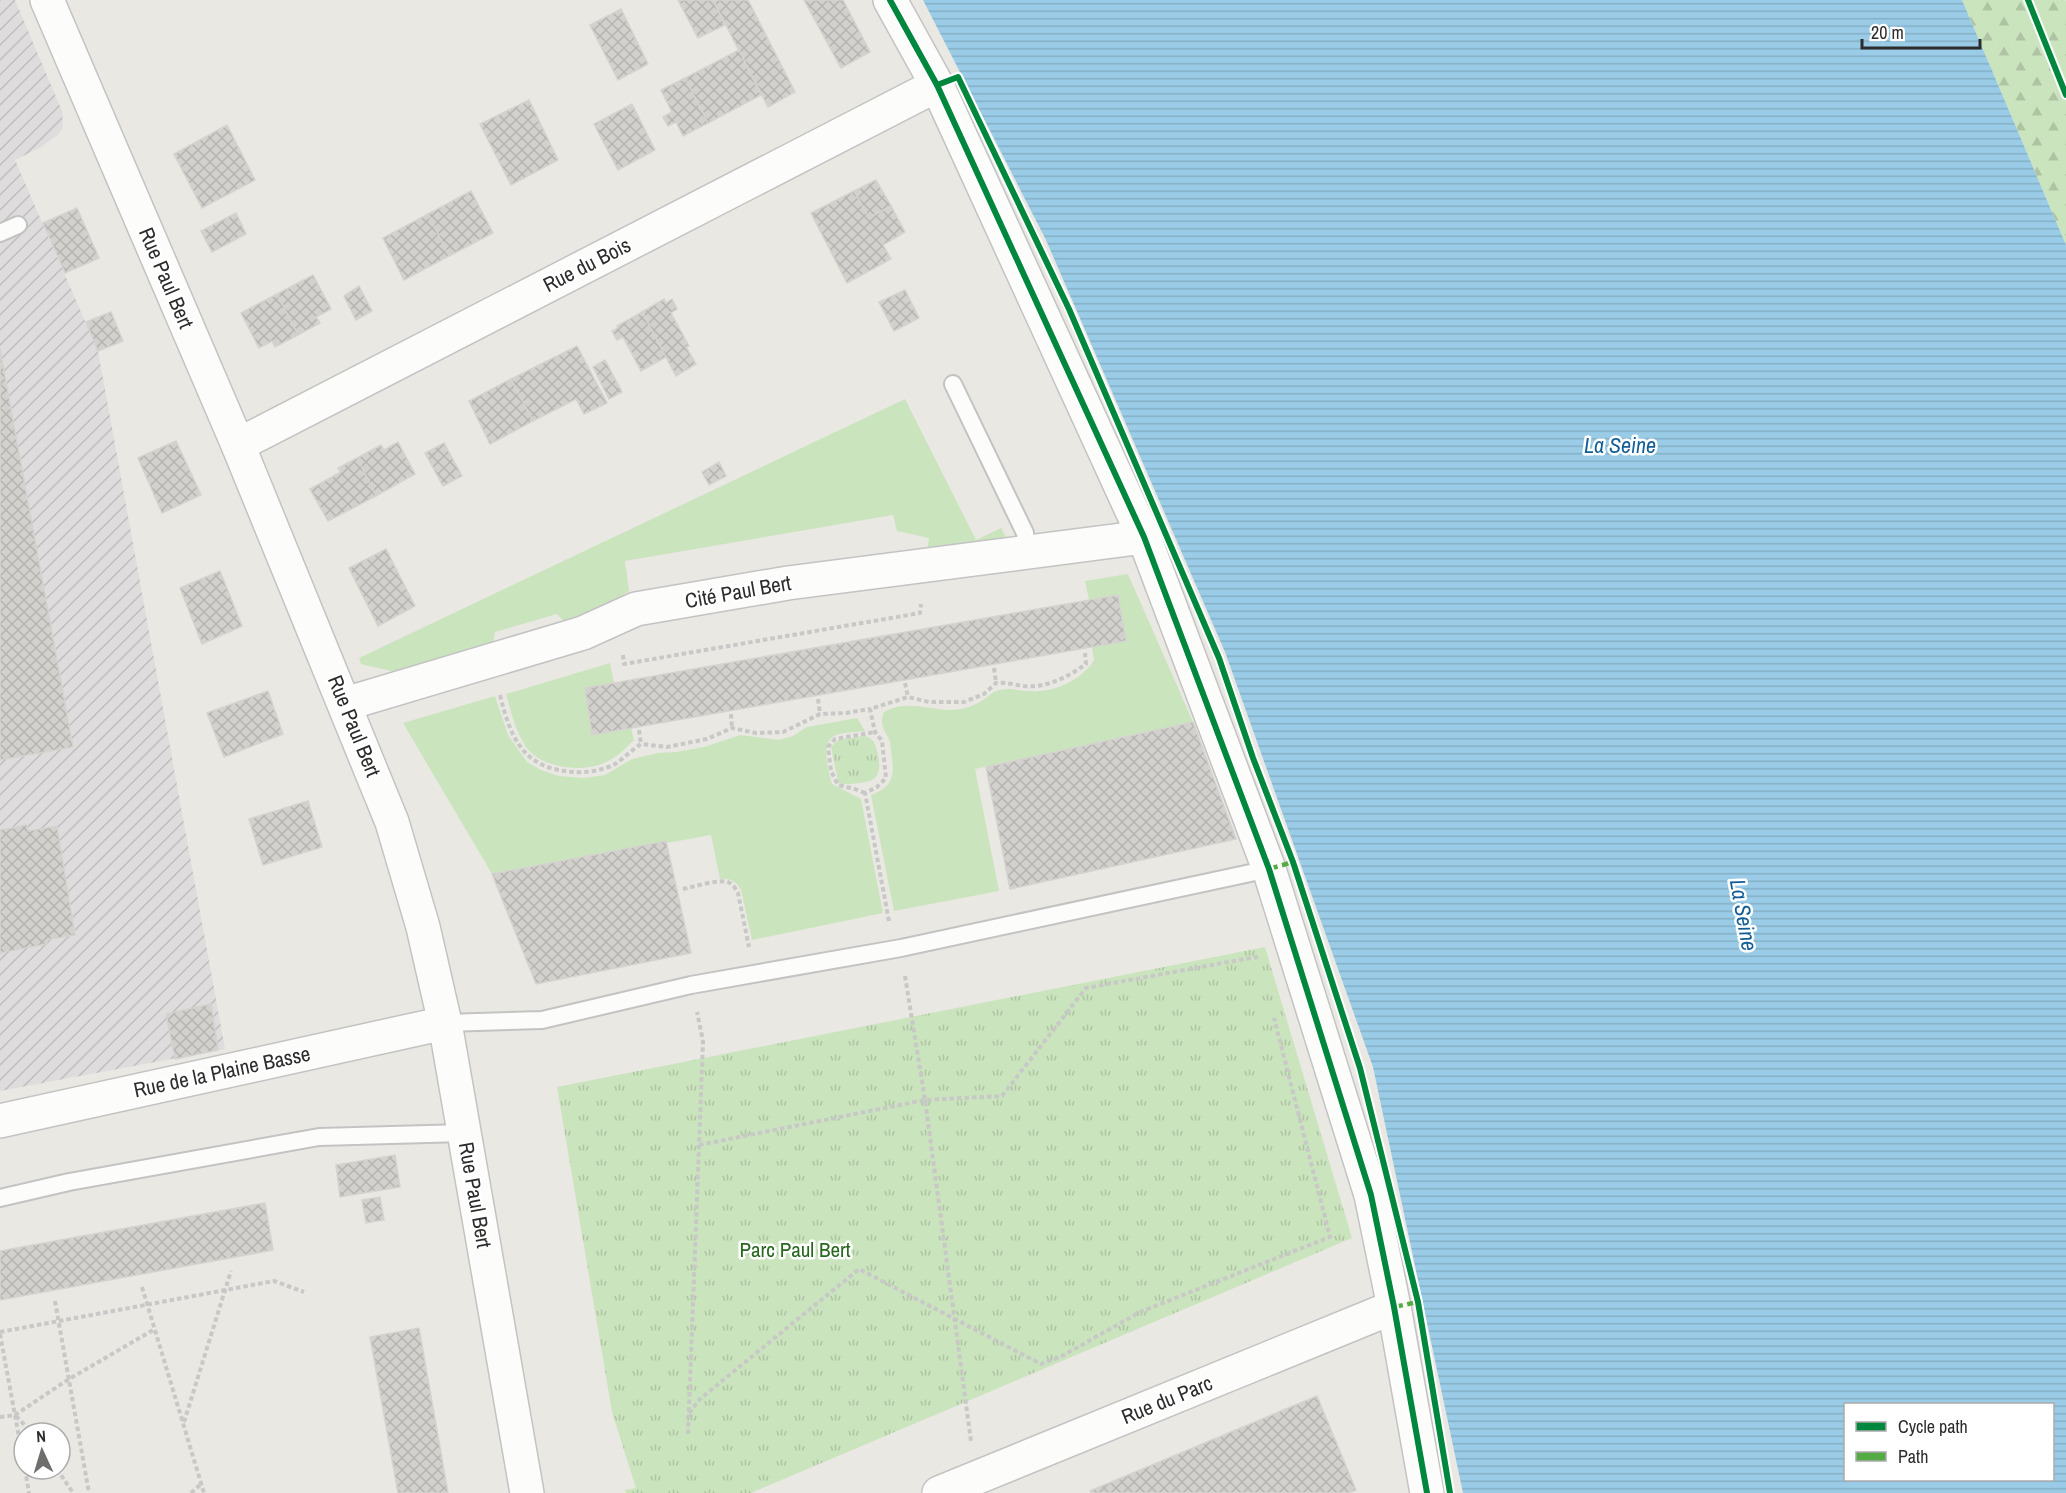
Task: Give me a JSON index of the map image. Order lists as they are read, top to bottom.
{
  "streets": {
    "street": [
      "Rue du Bois",
      "Rue Paul Bert",
      "Cité Paul Bert",
      "Rue de la Plaine Basse",
      "Rue du Parc"
    ]
  },
  "crossings": [
    ["Rue du Bois", "Rue Paul Bert"],
    ["Rue Paul Bert", "Cité Paul Bert"],
    ["Rue Paul Bert", "Rue de la Plaine Basse"]
  ],
  "water": ["La Seine"],
  "parks": ["Parc Paul Bert"],
  "legend": ["Cycle path", "Path"],
  "scale_bar": "20 m",
  "north": "top"
}
